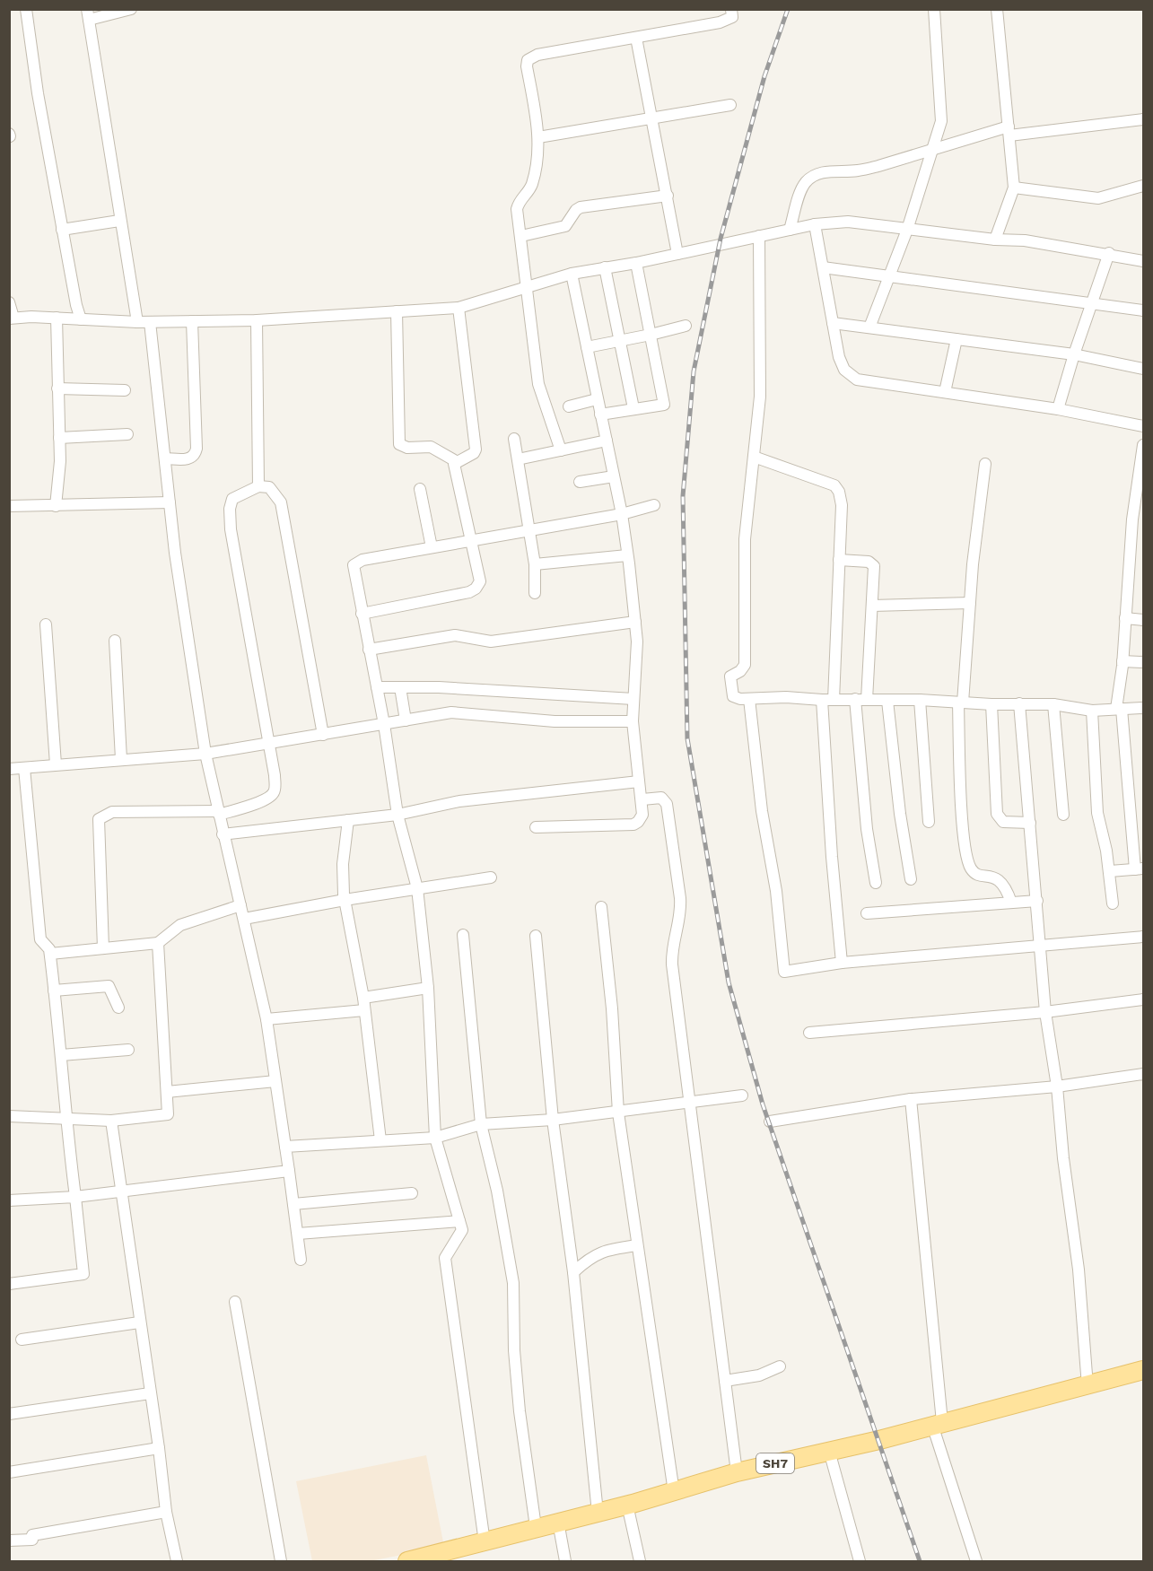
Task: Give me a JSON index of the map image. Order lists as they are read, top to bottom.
{
  "streets": {
    "main road": ["SH7"]
  }
}
